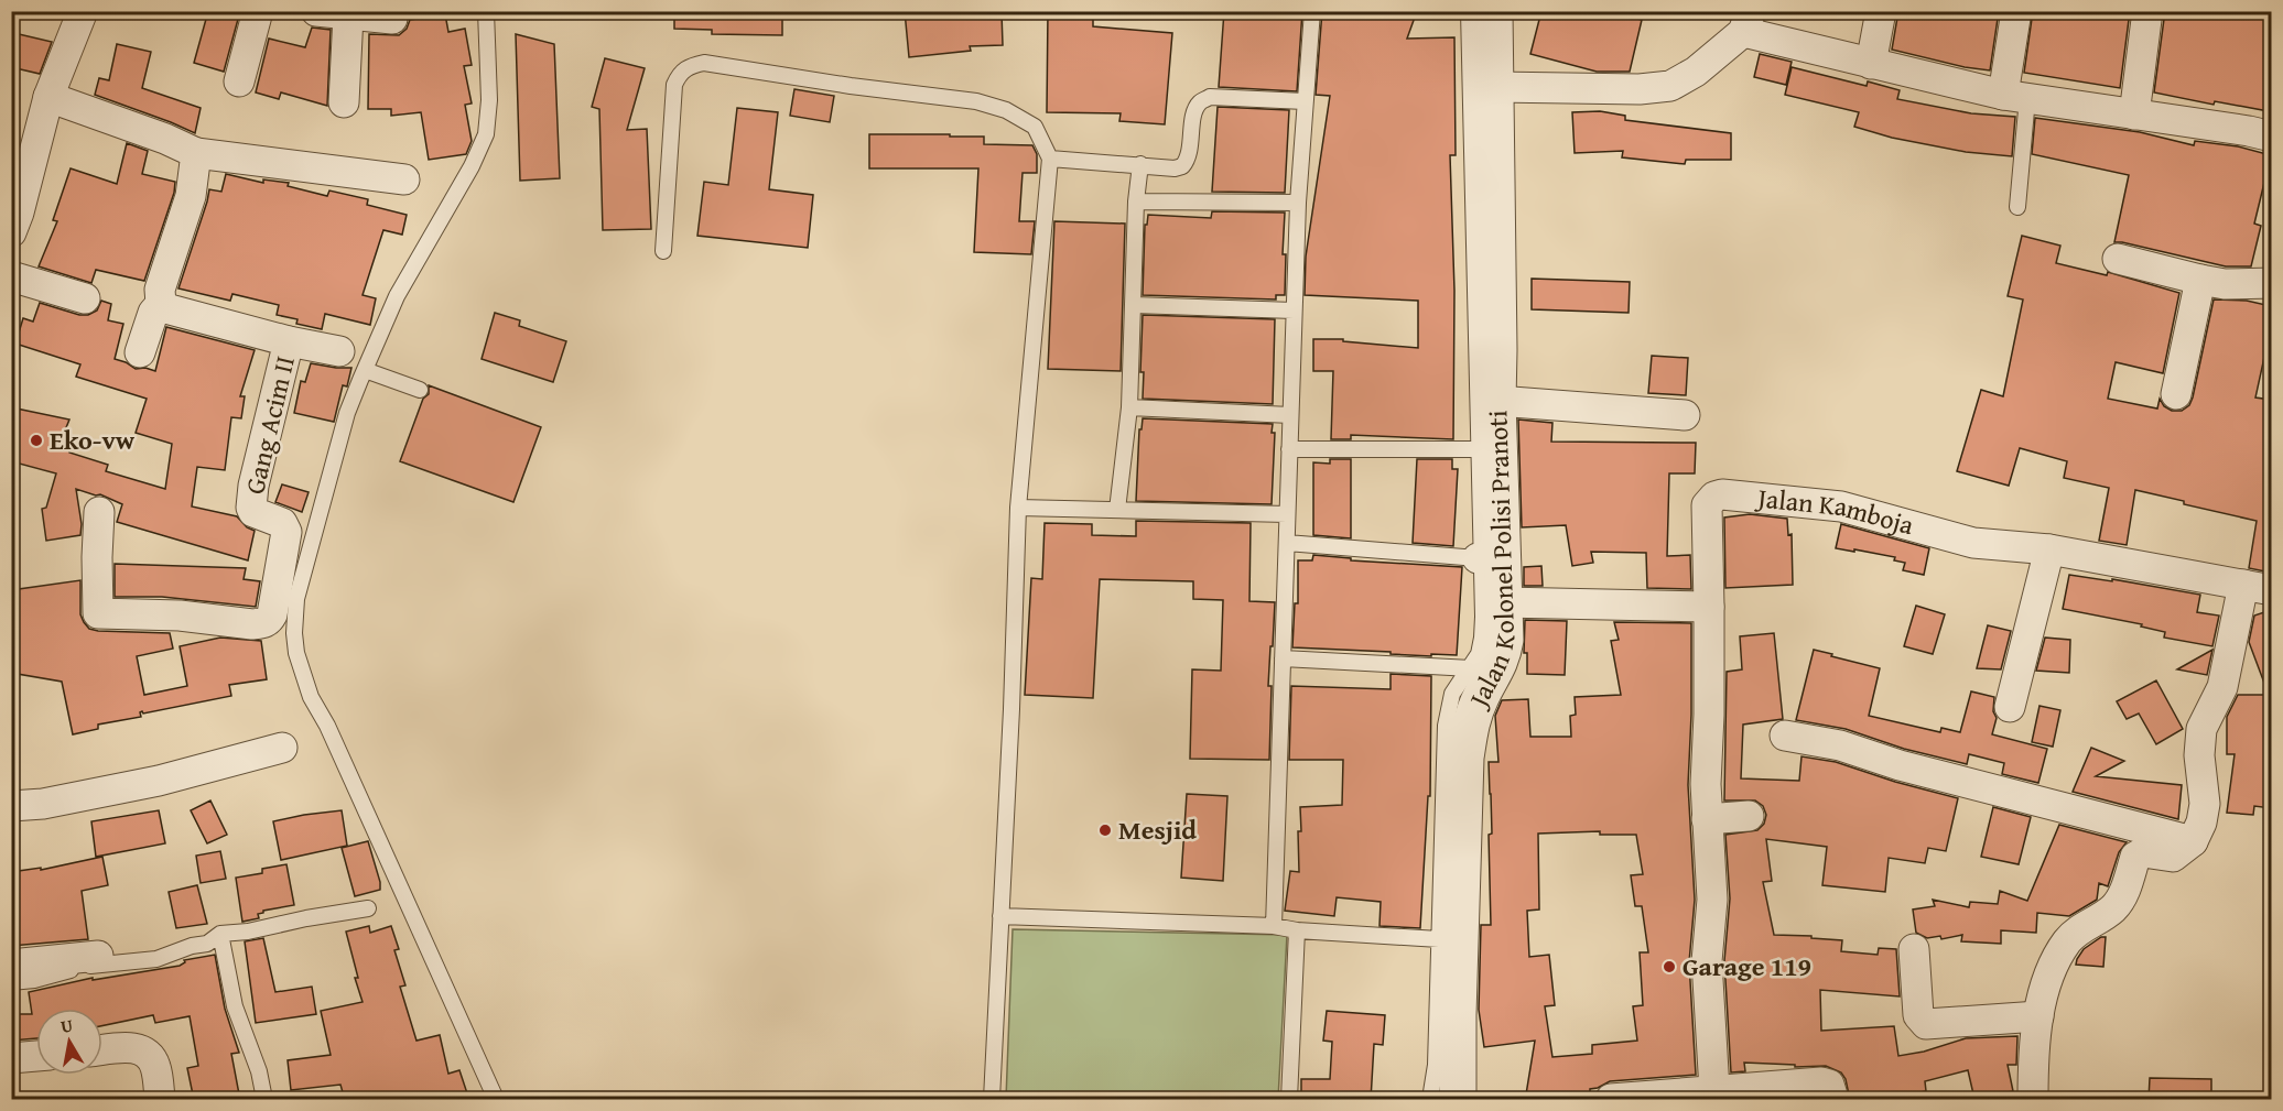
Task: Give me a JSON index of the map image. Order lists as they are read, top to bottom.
{
  "streets": {
    "street": ["Gang Acim II", "Jalan Kamboja", "Jalan Kolonel Polisi Pranoti"]
  },
  "places": ["Eko-vw", "Mesjid", "Garage 119"],
  "north": "top"
}
